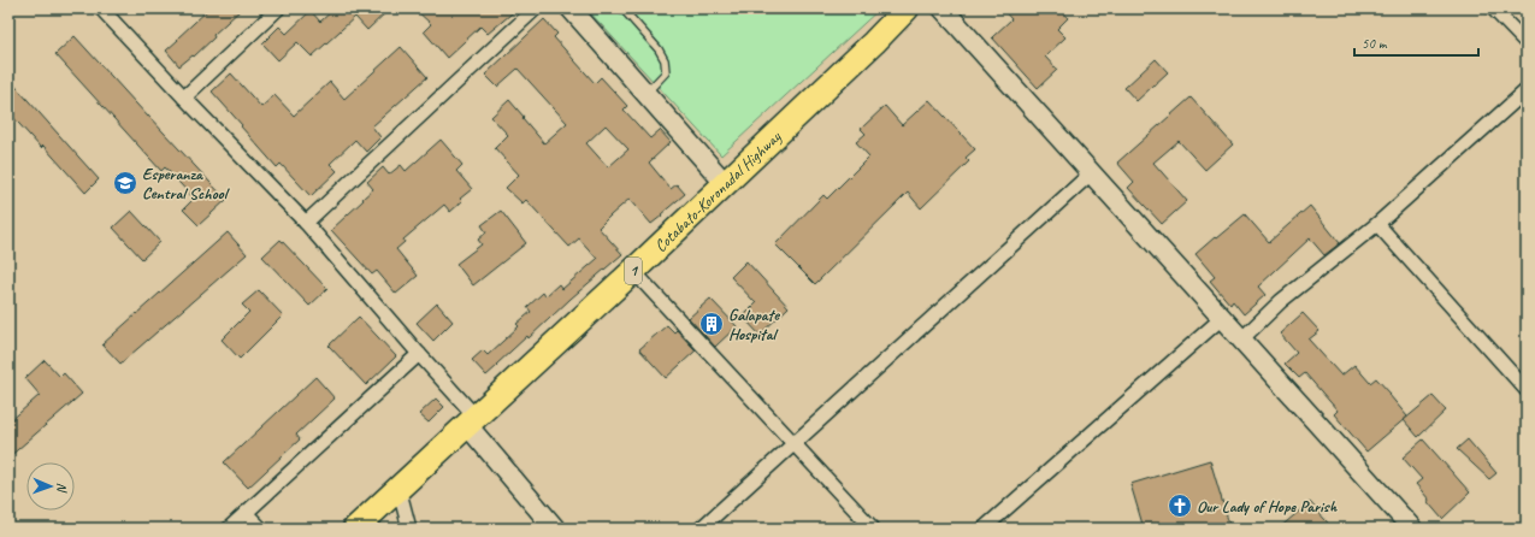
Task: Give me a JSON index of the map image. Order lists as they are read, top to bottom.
{
  "streets": {
    "highway": ["Cotabato-Koronadal Highway", "1"]
  },
  "places": {
    "school or university": ["Esperanza Central School"],
    "building": ["Galapate Hospital"],
    "church": ["Our Lady of Hope Parish"]
  },
  "scale_bar": "50 m",
  "north": "right"
}
